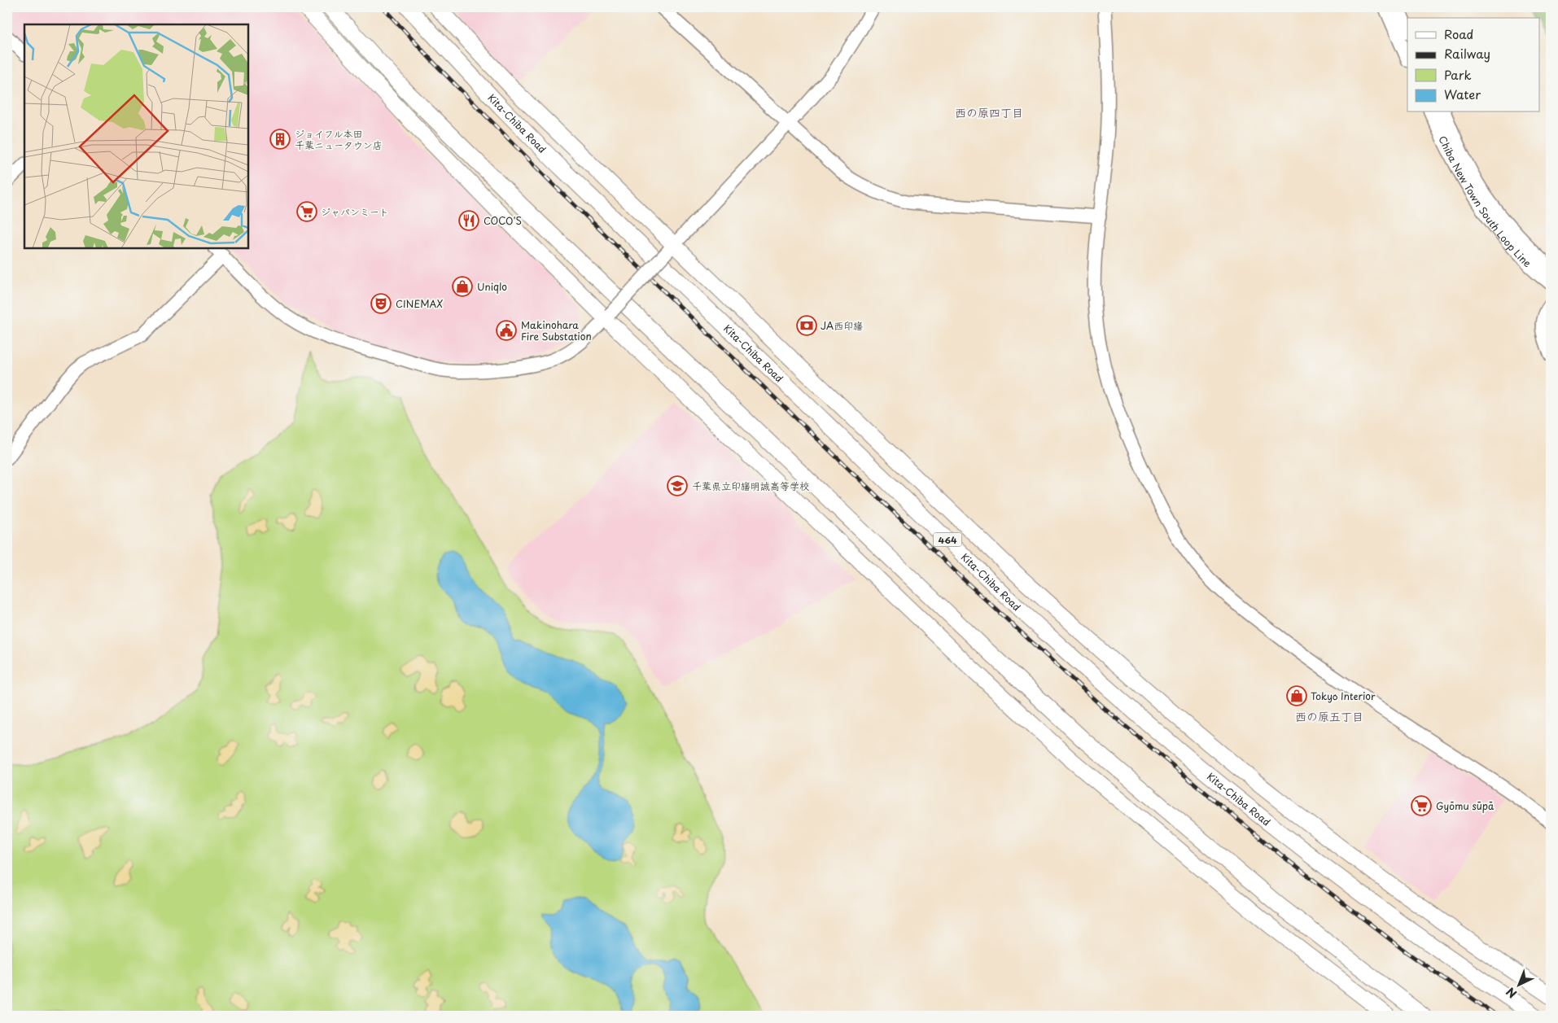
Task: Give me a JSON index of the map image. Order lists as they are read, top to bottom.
{
  "streets": {
    "highway": ["Kita-Chiba Road", "464"],
    "main road": ["Chiba New Town South Loop Line"]
  },
  "districts": ["西の原四丁目", "西の原五丁目"],
  "places": {
    "building": ["ジョイフル本田 千葉ニュータウン店"],
    "supermarket": ["ジャパンミート", "Gyōmu sūpā"],
    "restaurant": ["COCO'S"],
    "shop": ["Uniqlo", "Tokyo Interior"],
    "theatre": ["CINEMAX"],
    "bank": ["JA西印旛"],
    "public building": ["Makinohara Fire Substation"],
    "school or university": ["千葉県立印旛明誠高等学校"]
  },
  "legend": [
    "Road",
    "Railway",
    "Park",
    "Water"
  ],
  "north": "bottom left"
}
